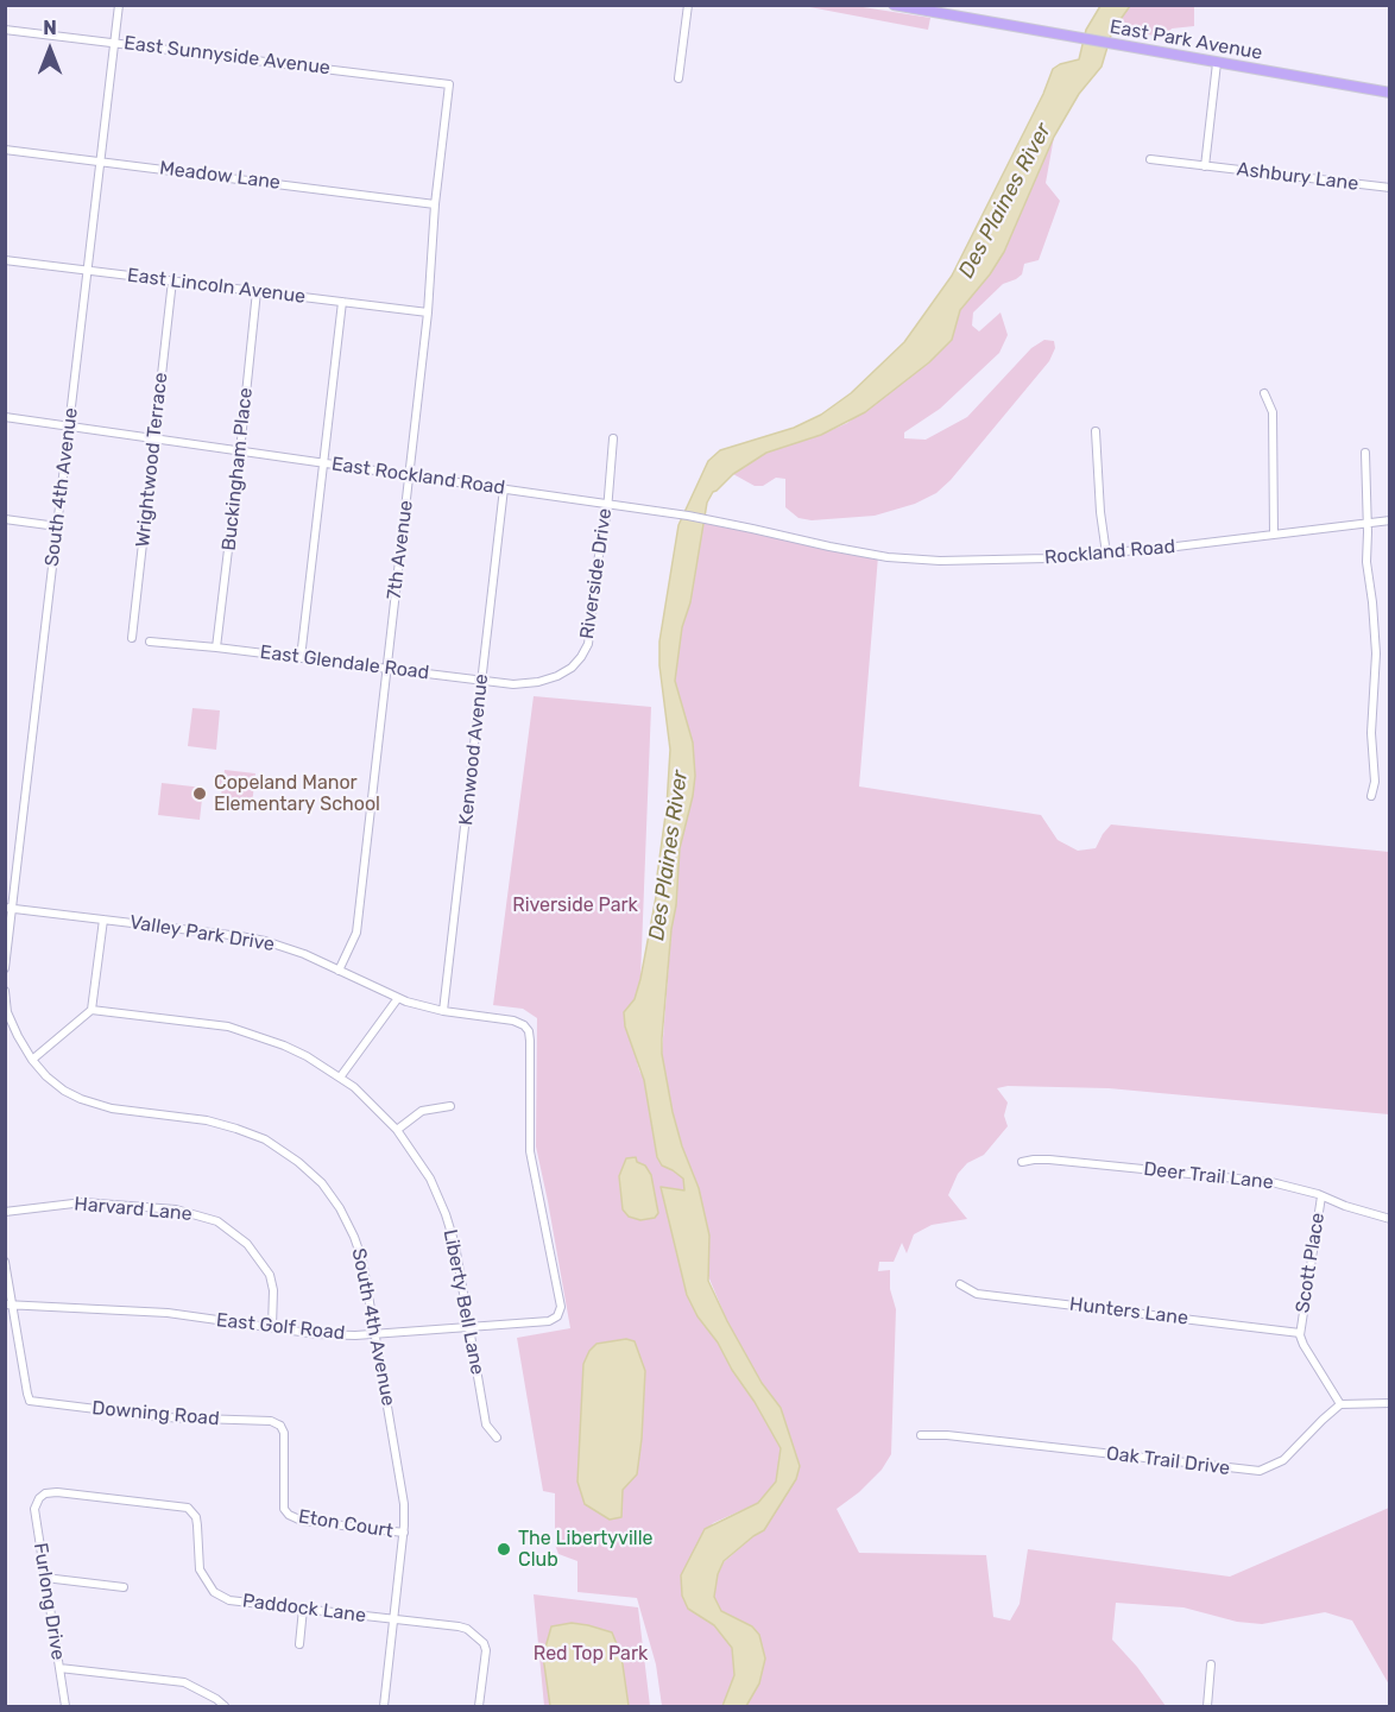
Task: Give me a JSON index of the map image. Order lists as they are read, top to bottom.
{
  "streets": {
    "main road": ["East Park Avenue"],
    "street": [
      "East Sunnyside Avenue",
      "Meadow Lane",
      "Ashbury Lane",
      "East Lincoln Avenue",
      "Wrightwood Terrace",
      "Buckingham Place",
      "East Rockland Road",
      "South 4th Avenue",
      "7th Avenue",
      "Rockland Road",
      "Riverside Drive",
      "East Glendale Road",
      "Kenwood Avenue",
      "Valley Park Drive",
      "Deer Trail Lane",
      "Harvard Lane",
      "Scott Place",
      "Liberty Bell Lane",
      "Hunters Lane",
      "East Golf Road",
      "Downing Road",
      "Oak Trail Drive",
      "Eton Court",
      "Furlong Drive",
      "Paddock Lane"
    ]
  },
  "crossings": [
    ["East Sunnyside Avenue", "South 4th Avenue"],
    ["East Sunnyside Avenue", "7th Avenue"],
    ["Meadow Lane", "South 4th Avenue"],
    ["Meadow Lane", "7th Avenue"],
    ["East Lincoln Avenue", "Wrightwood Terrace"],
    ["East Lincoln Avenue", "Buckingham Place"],
    ["East Lincoln Avenue", "South 4th Avenue"],
    ["East Lincoln Avenue", "7th Avenue"],
    ["Wrightwood Terrace", "East Rockland Road"],
    ["Buckingham Place", "East Rockland Road"],
    ["Buckingham Place", "East Glendale Road"],
    ["East Rockland Road", "South 4th Avenue"],
    ["East Rockland Road", "7th Avenue"],
    ["East Rockland Road", "Rockland Road"],
    ["East Rockland Road", "Riverside Drive"],
    ["East Rockland Road", "Kenwood Avenue"],
    ["South 4th Avenue", "Valley Park Drive"],
    ["South 4th Avenue", "East Golf Road"],
    ["South 4th Avenue", "Eton Court"],
    ["South 4th Avenue", "Paddock Lane"],
    ["7th Avenue", "East Glendale Road"],
    ["7th Avenue", "Valley Park Drive"],
    ["Riverside Drive", "East Glendale Road"],
    ["East Glendale Road", "Kenwood Avenue"],
    ["Kenwood Avenue", "Valley Park Drive"],
    ["Valley Park Drive", "East Golf Road"],
    ["Deer Trail Lane", "Scott Place"],
    ["Harvard Lane", "East Golf Road"],
    ["Scott Place", "Hunters Lane"],
    ["Scott Place", "Oak Trail Drive"],
    ["Liberty Bell Lane", "East Golf Road"],
    ["East Golf Road", "Downing Road"],
    ["Downing Road", "Eton Court"],
    ["Furlong Drive", "Paddock Lane"]
  ],
  "water": ["Des Plaines River"],
  "parks": ["Riverside Park", "Red Top Park"],
  "places": ["Copeland Manor Elementary School", "The Libertyville Club"],
  "north": "top"
}
